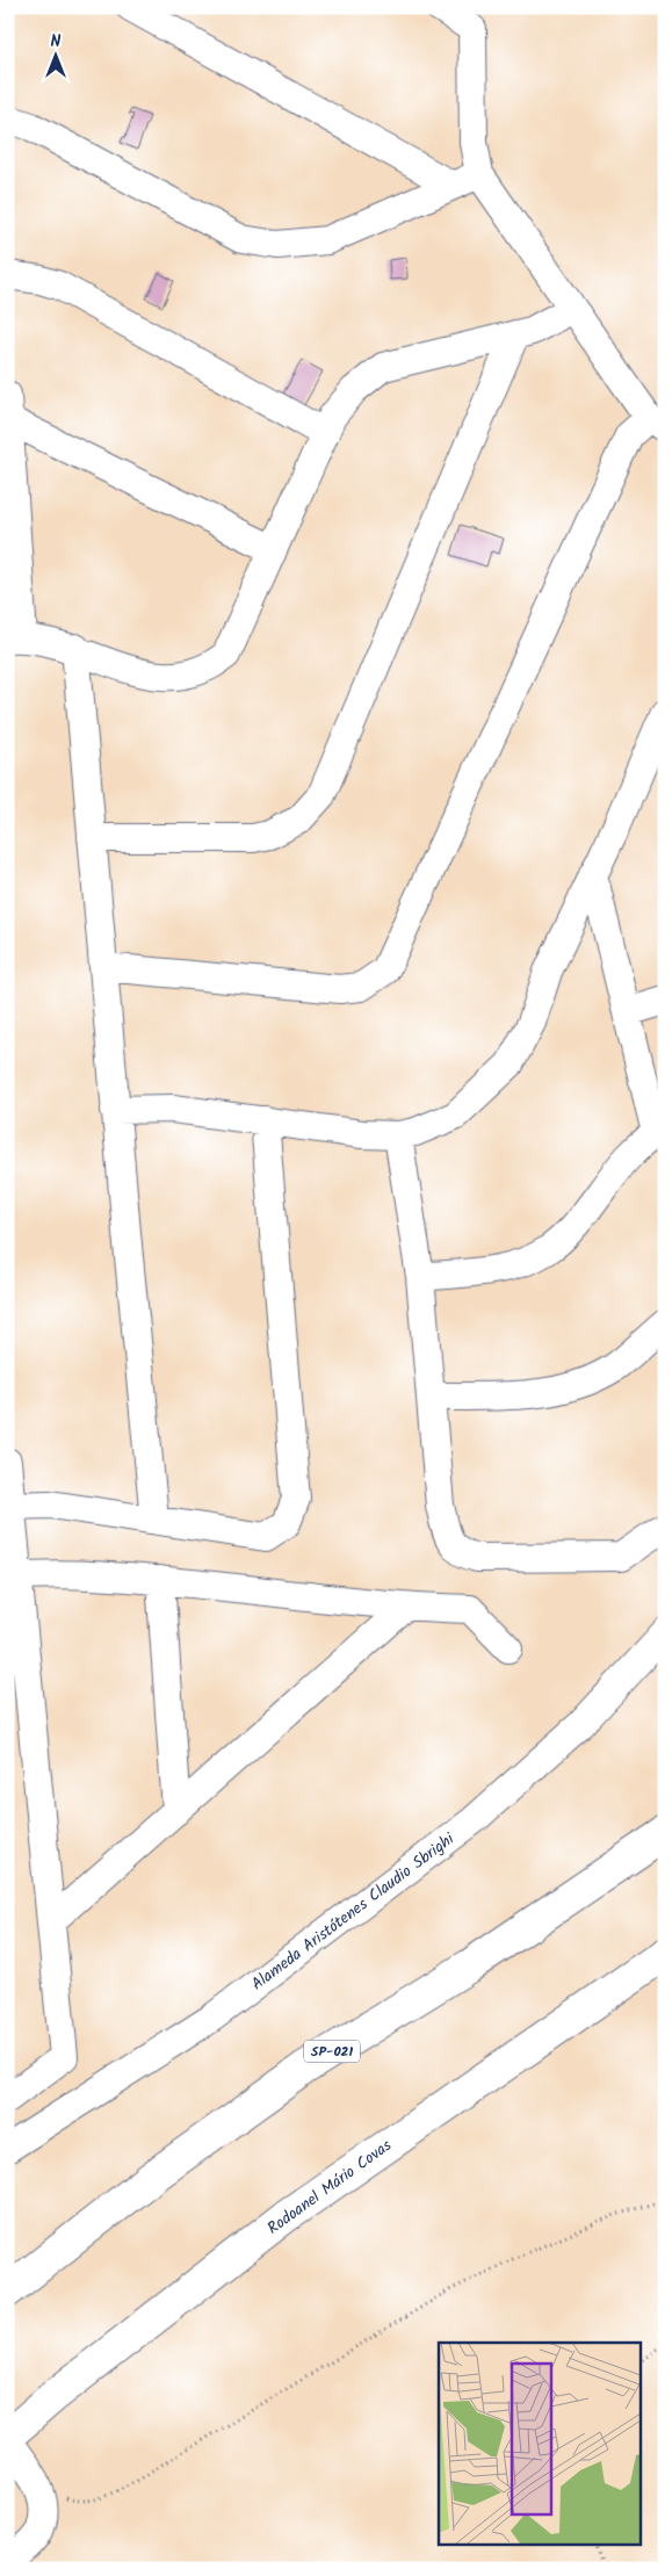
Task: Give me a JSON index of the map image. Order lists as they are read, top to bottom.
{
  "streets": {
    "highway": ["SP-021", "Rodoanel Mário Covas"],
    "street": ["Alameda Aristótenes Claudio Sbrighi"]
  },
  "north": "top"
}
